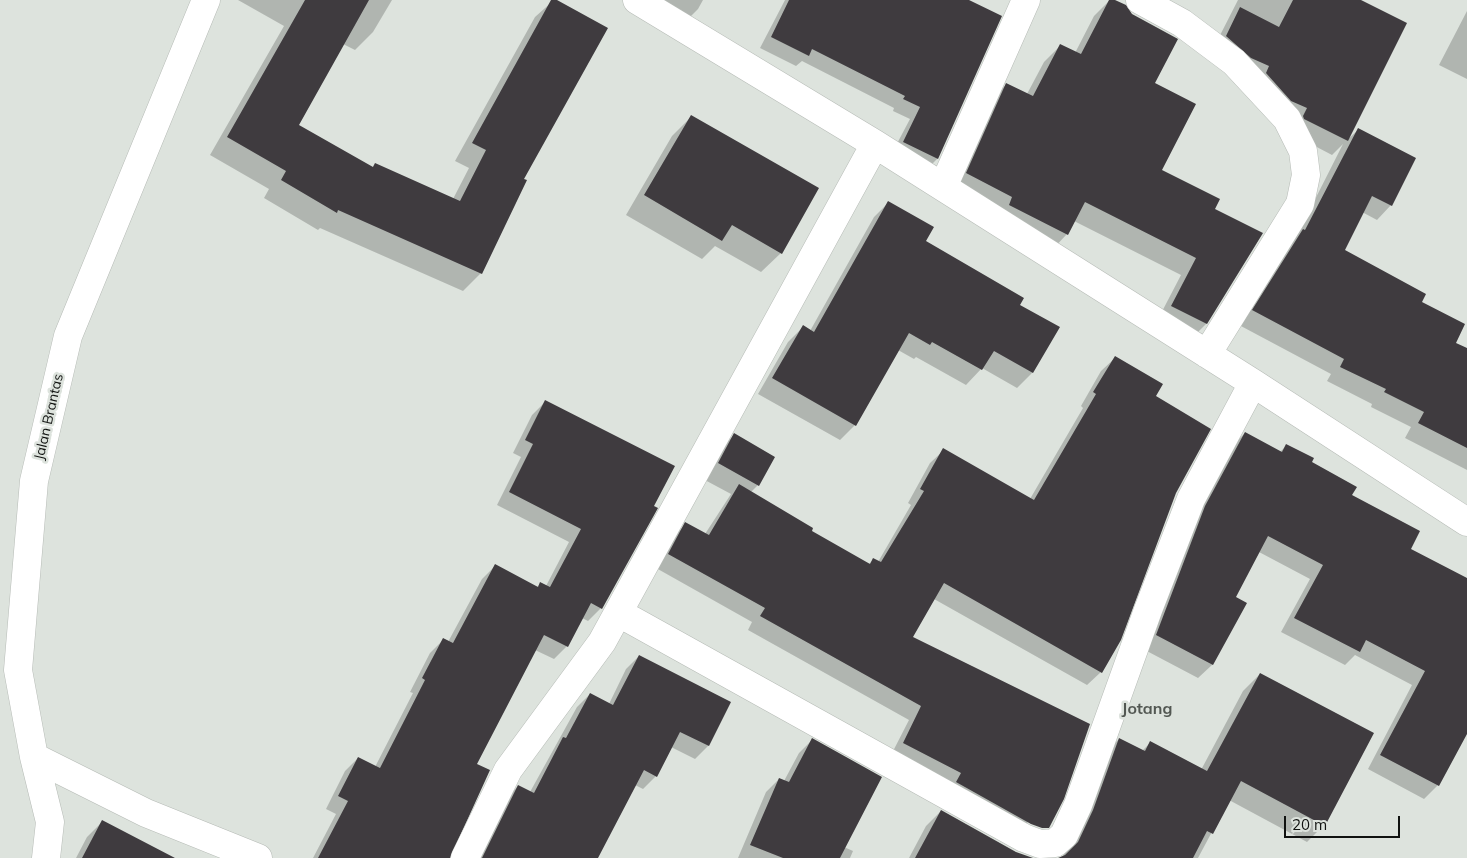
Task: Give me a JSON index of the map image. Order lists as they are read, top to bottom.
{
  "streets": {
    "street": ["Jalan Brantas"]
  },
  "districts": ["Jotang"],
  "scale_bar": "20 m"
}
